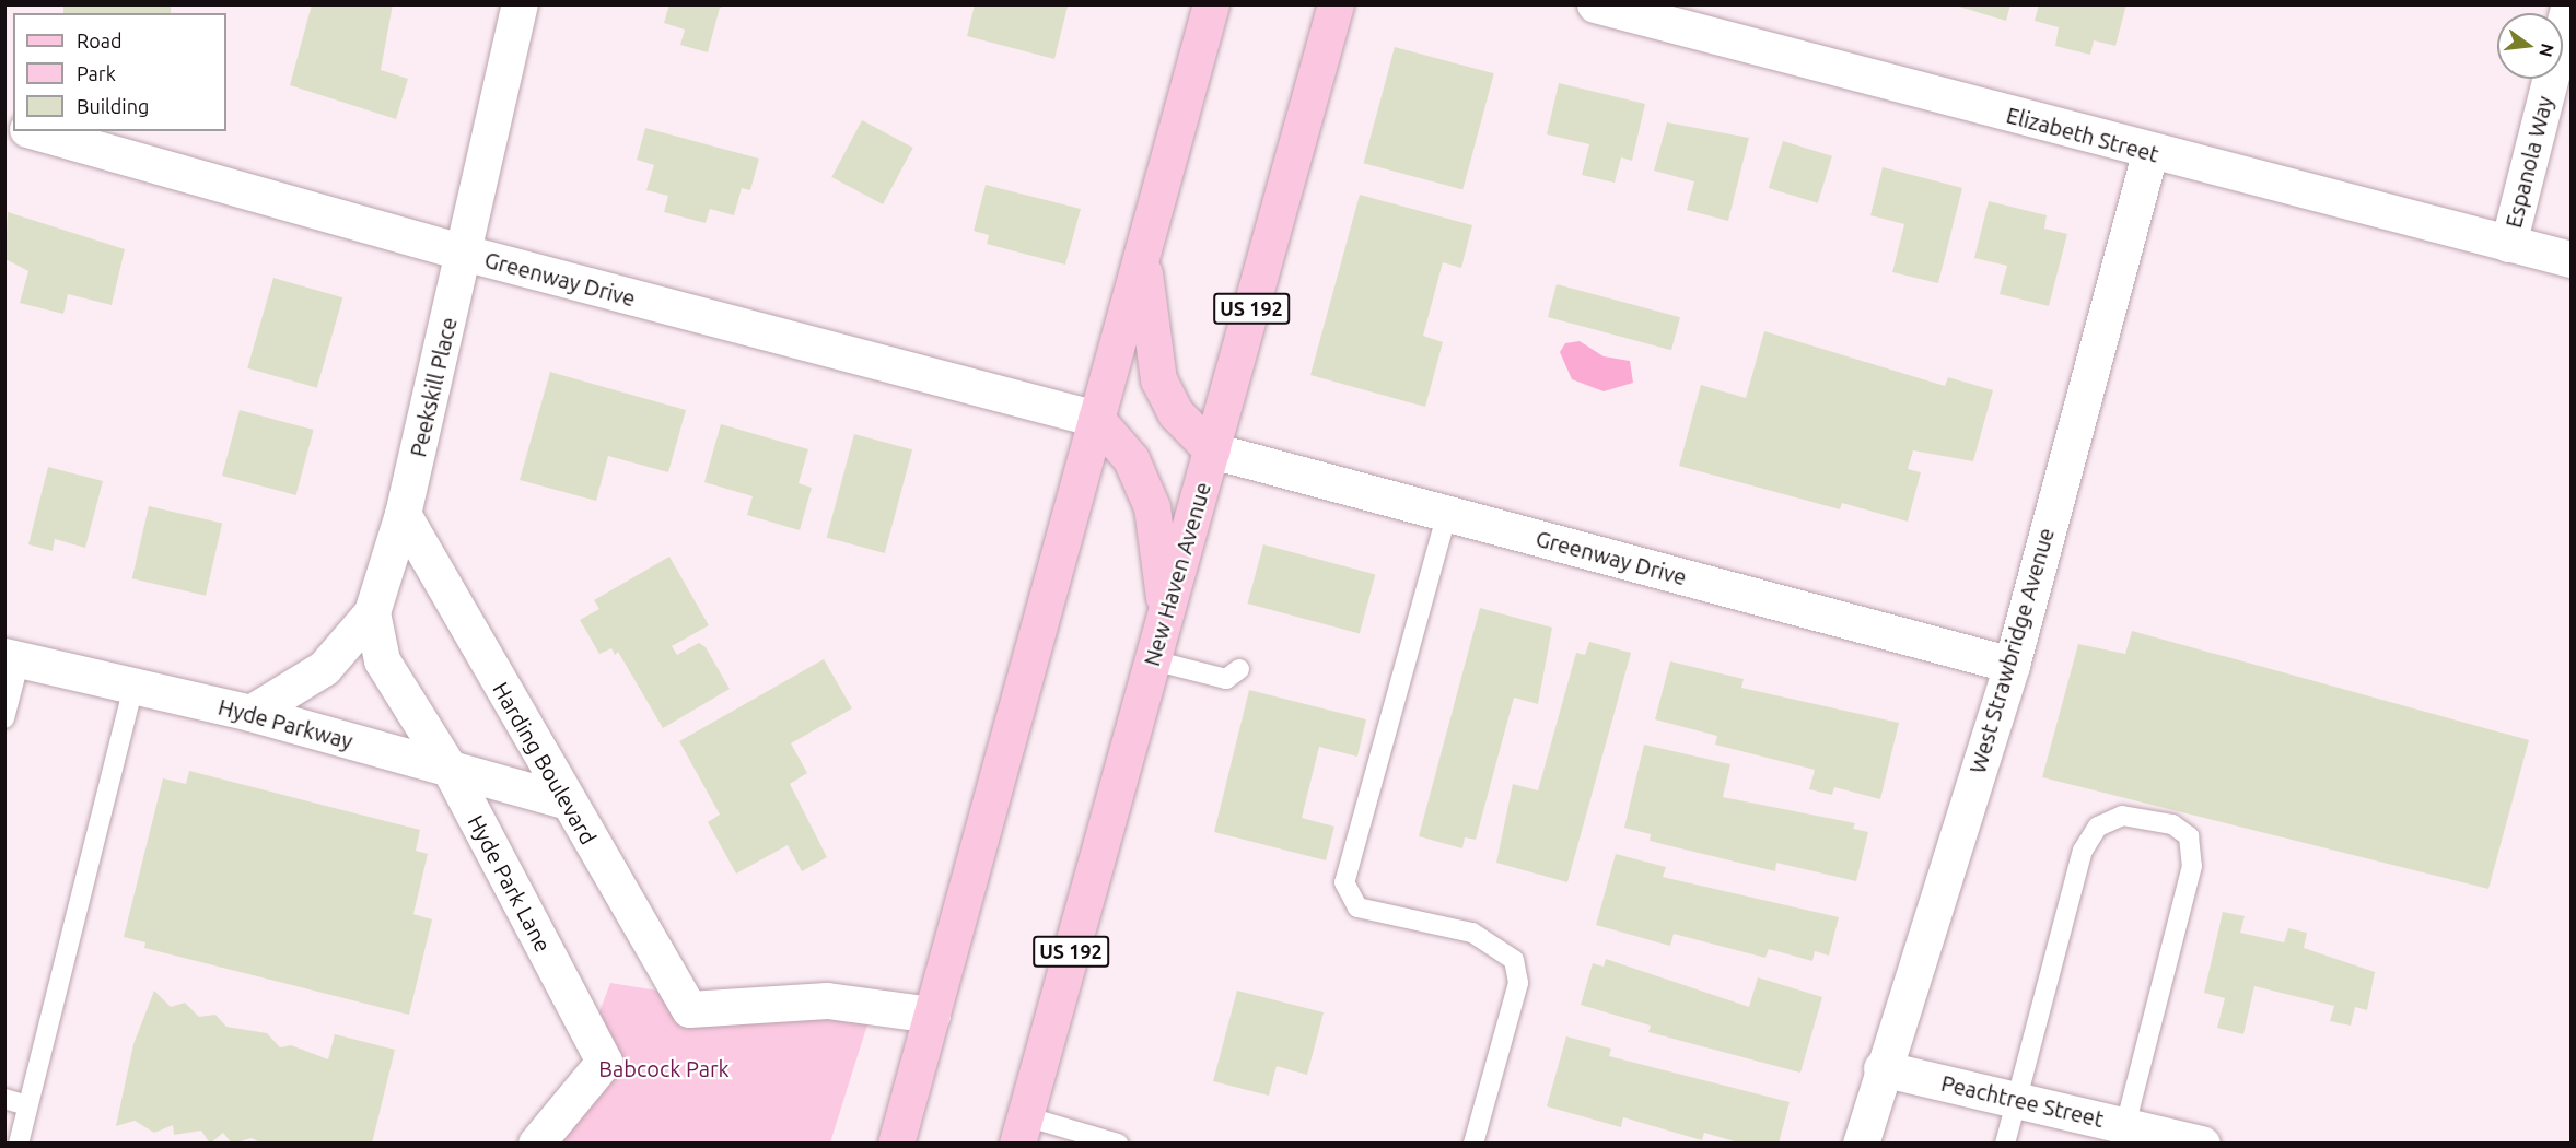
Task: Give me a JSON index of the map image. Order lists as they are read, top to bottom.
{
  "streets": {
    "main road": ["US 192", "New Haven Avenue"],
    "street": [
      "Elizabeth Street",
      "Espanola Way",
      "Greenway Drive",
      "Peekskill Place",
      "West Strawbridge Avenue",
      "Hyde Parkway",
      "Harding Boulevard",
      "Hyde Park Lane",
      "Peachtree Street"
    ]
  },
  "crossings": [
    ["Elizabeth Street", "Espanola Way"],
    ["Elizabeth Street", "West Strawbridge Avenue"],
    ["Greenway Drive", "Peekskill Place"],
    ["Greenway Drive", "New Haven Avenue"],
    ["Greenway Drive", "West Strawbridge Avenue"],
    ["Peekskill Place", "Hyde Parkway"],
    ["Peekskill Place", "Harding Boulevard"],
    ["Peekskill Place", "Hyde Park Lane"],
    ["West Strawbridge Avenue", "Peachtree Street"],
    ["Hyde Parkway", "Harding Boulevard"],
    ["Hyde Parkway", "Hyde Park Lane"]
  ],
  "parks": ["Babcock Park"],
  "legend": ["Road", "Park", "Building"],
  "north": "right"
}
